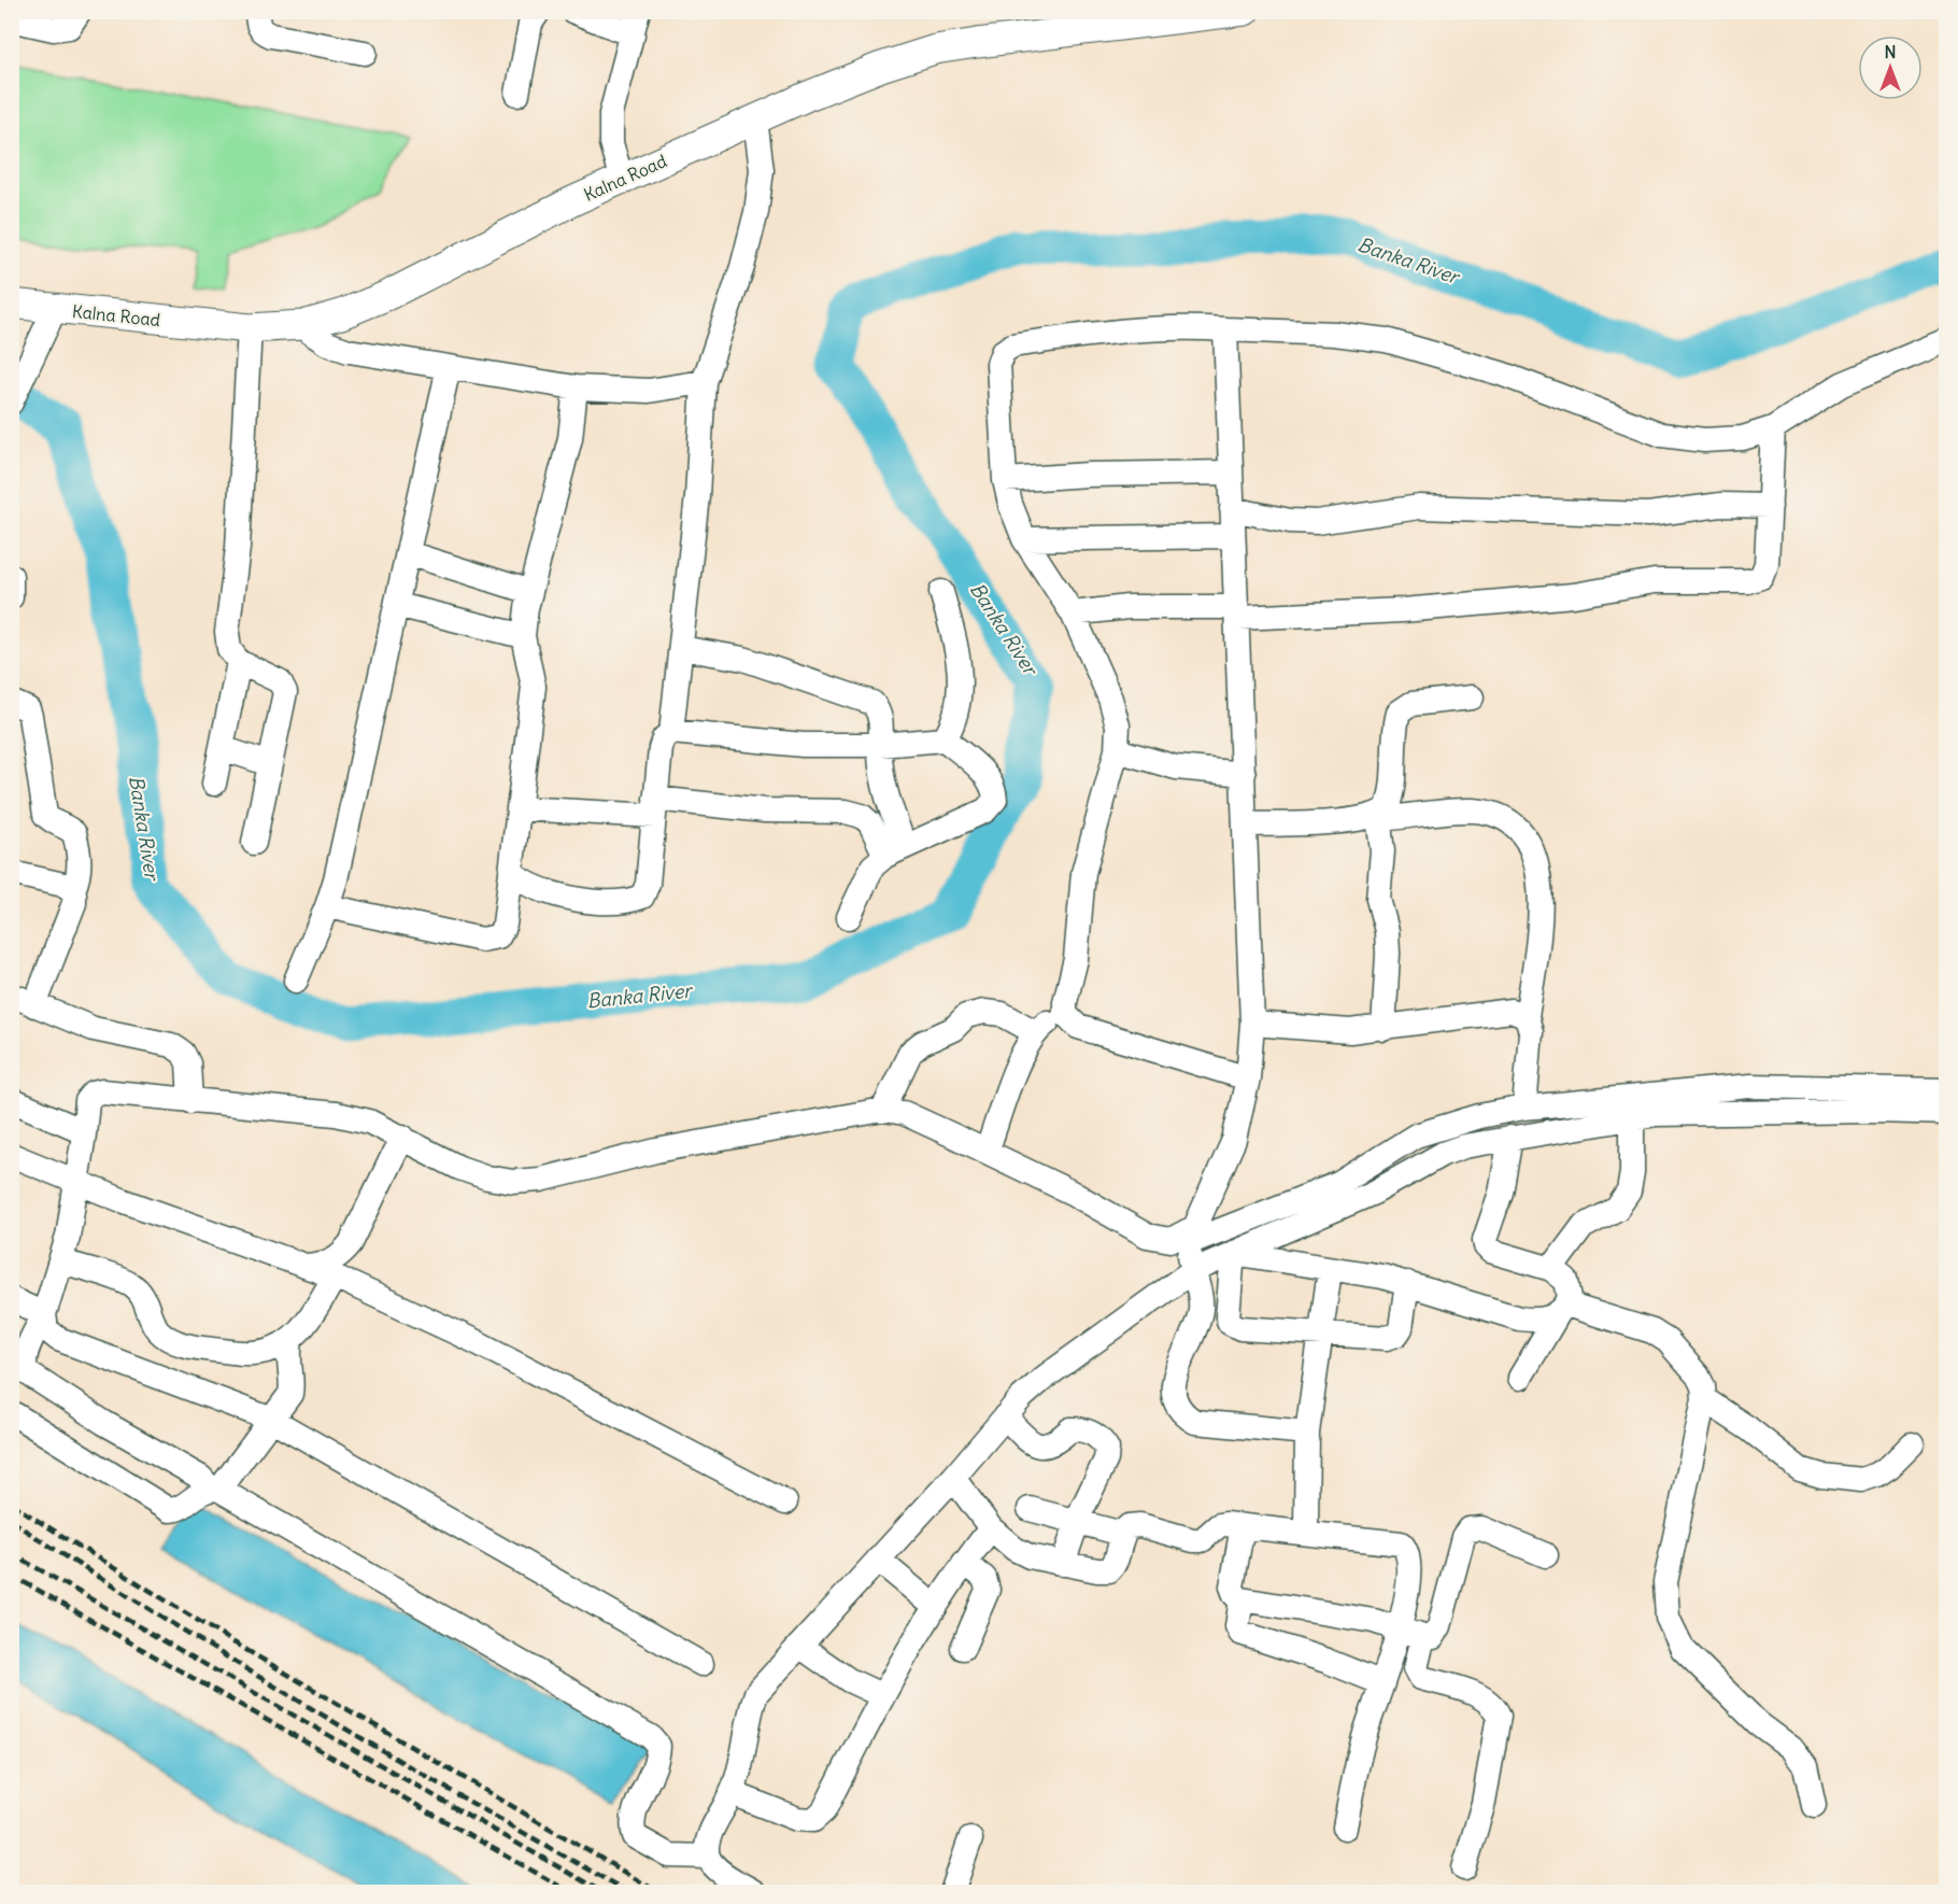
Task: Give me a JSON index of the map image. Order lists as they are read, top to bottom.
{
  "streets": {
    "main road": ["Kalna Road"]
  },
  "water": ["Banka River"],
  "north": "top"
}
